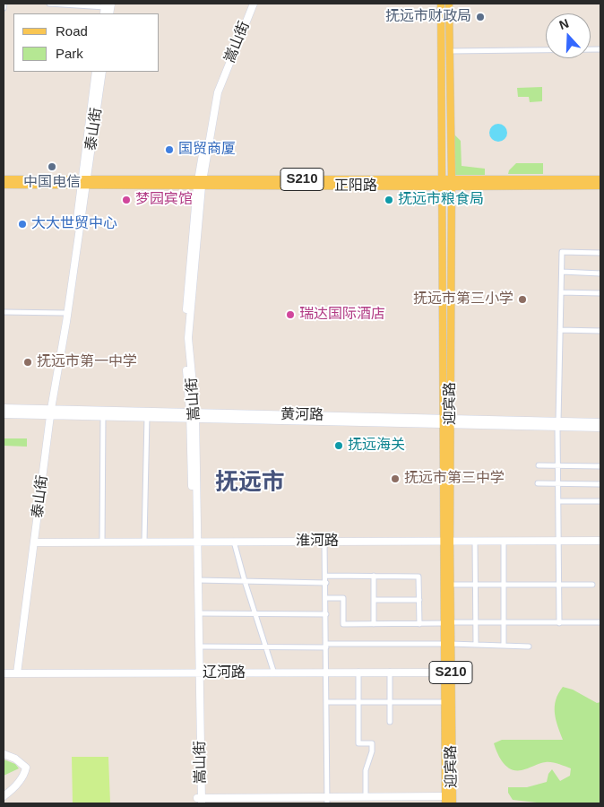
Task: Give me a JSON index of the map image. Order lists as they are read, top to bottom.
{
  "streets": {
    "main road": [
      "嵩山街",
      "泰山街",
      "S210",
      "正阳路",
      "迎宾路",
      "黄河路",
      "淮河路",
      "辽河路"
    ]
  },
  "crossings": [
    ["嵩山街", "正阳路"],
    ["嵩山街", "黄河路"],
    ["嵩山街", "淮河路"],
    ["嵩山街", "辽河路"],
    ["泰山街", "正阳路"],
    ["泰山街", "黄河路"],
    ["泰山街", "淮河路"],
    ["泰山街", "辽河路"],
    ["正阳路", "迎宾路"],
    ["迎宾路", "黄河路"],
    ["迎宾路", "淮河路"],
    ["迎宾路", "辽河路"]
  ],
  "districts": ["抚远市"],
  "places": [
    "抚远市财政局",
    "国贸商厦",
    "中国电信",
    "梦园宾馆",
    "抚远市粮食局",
    "大大世贸中心",
    "抚远市第三小学",
    "瑞达国际酒店",
    "抚远市第一中学",
    "抚远海关",
    "抚远市第三中学"
  ],
  "legend": ["Road", "Park"],
  "north": "top"
}
